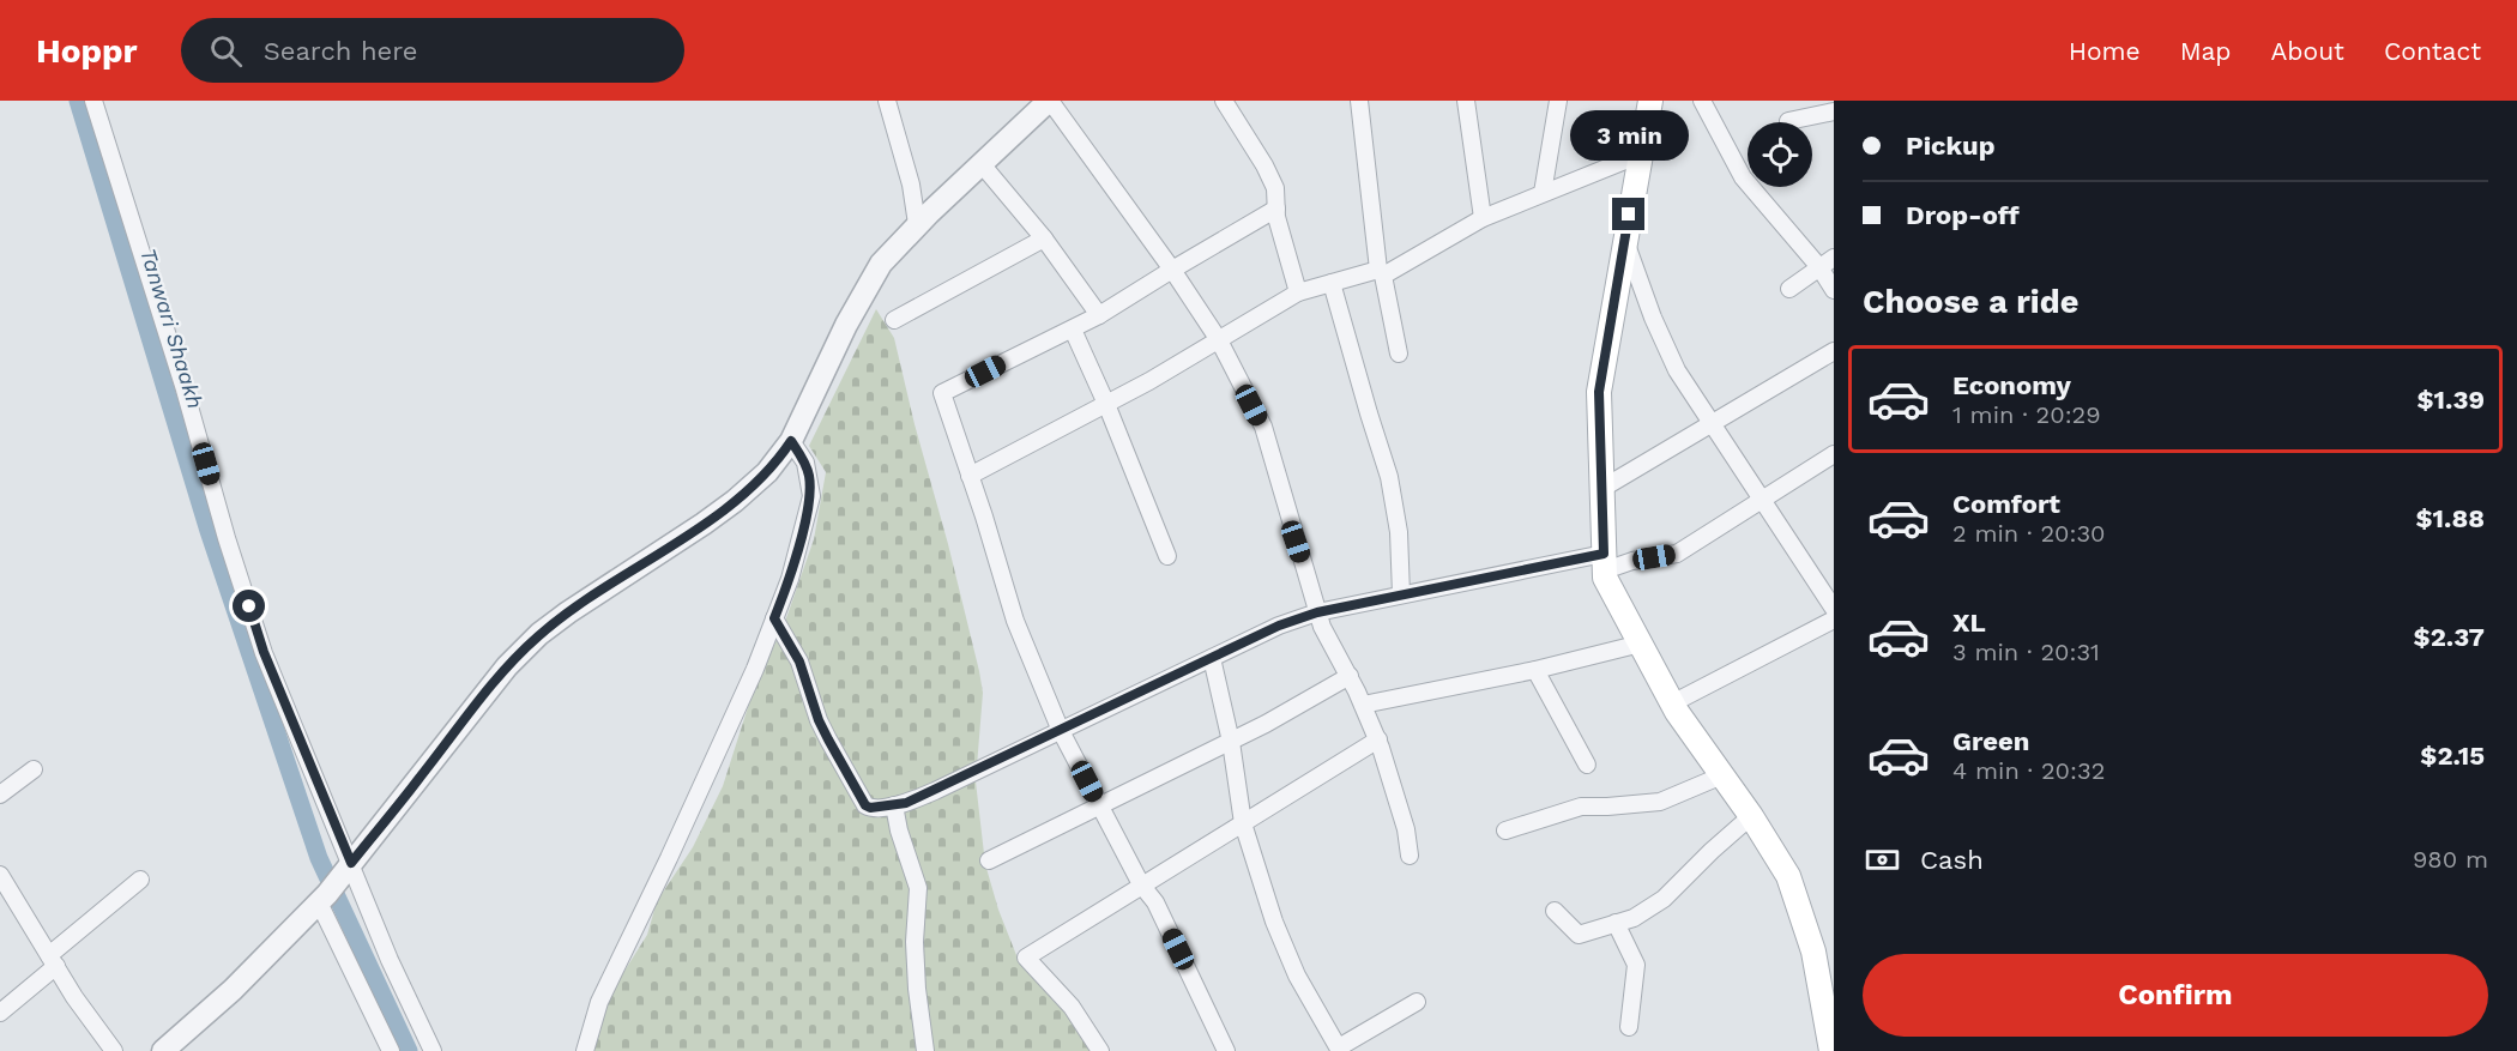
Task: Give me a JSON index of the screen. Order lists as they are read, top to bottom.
{
  "water": ["Tanwari Shaakh"],
  "page": {
    "header": "Hoppr",
    "search": "Search here",
    "nav": [
      "Home",
      "Map",
      "About",
      "Contact"
    ],
    "banner": ["Pickup", "Drop-off"],
    "bubble": "3 min",
    "heading": "Choose a ride",
    "list": [
      {
        "name": "Economy",
        "note": "1 min · 20:29",
        "value": "$1.39"
      },
      {
        "name": "Comfort",
        "note": "2 min · 20:30",
        "value": "$1.88"
      },
      {
        "name": "XL",
        "note": "3 min · 20:31",
        "value": "$2.37"
      },
      {
        "name": "Green",
        "note": "4 min · 20:32",
        "value": "$2.15"
      }
    ],
    "pay": ["Cash", "980 m"],
    "buttons": "Confirm"
  }
}
